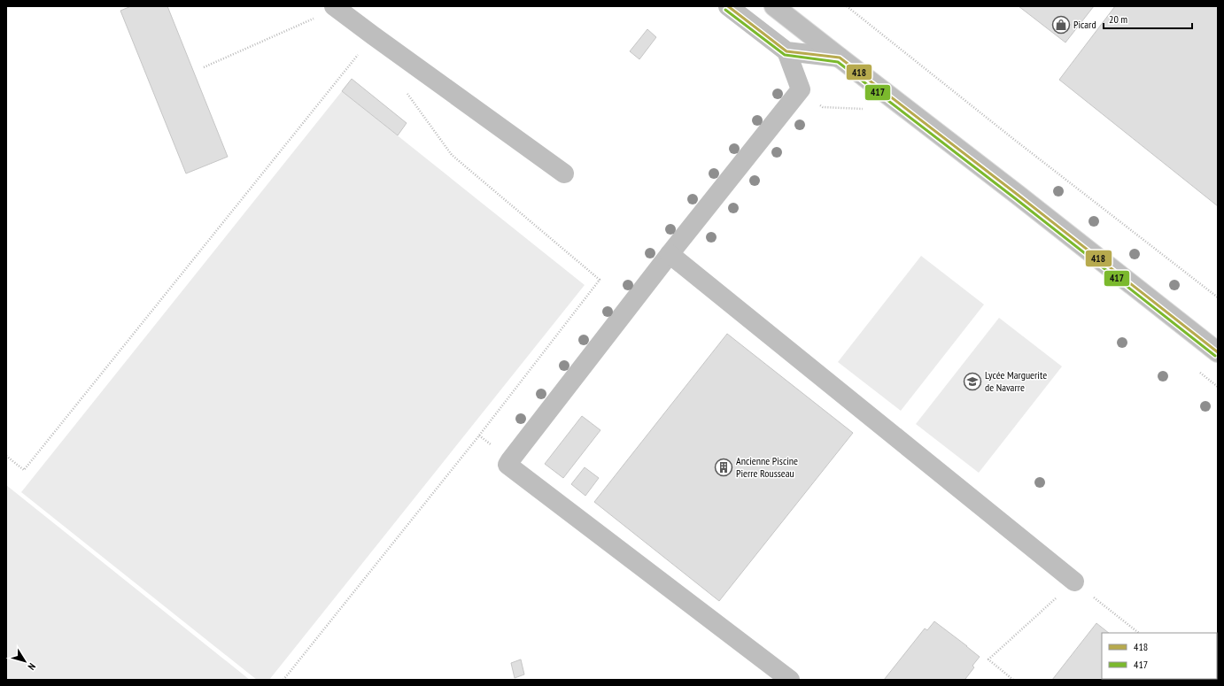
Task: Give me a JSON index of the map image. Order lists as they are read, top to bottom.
{
  "places": {
    "shop": ["Picard"],
    "school or university": ["Lycée Marguerite de Navarre"],
    "building": ["Ancienne Piscine Pierre Rousseau"]
  },
  "lines": ["transit line 418", "transit line 417"],
  "legend": ["418", "417"],
  "scale_bar": "20 m",
  "north": "bottom right"
}
